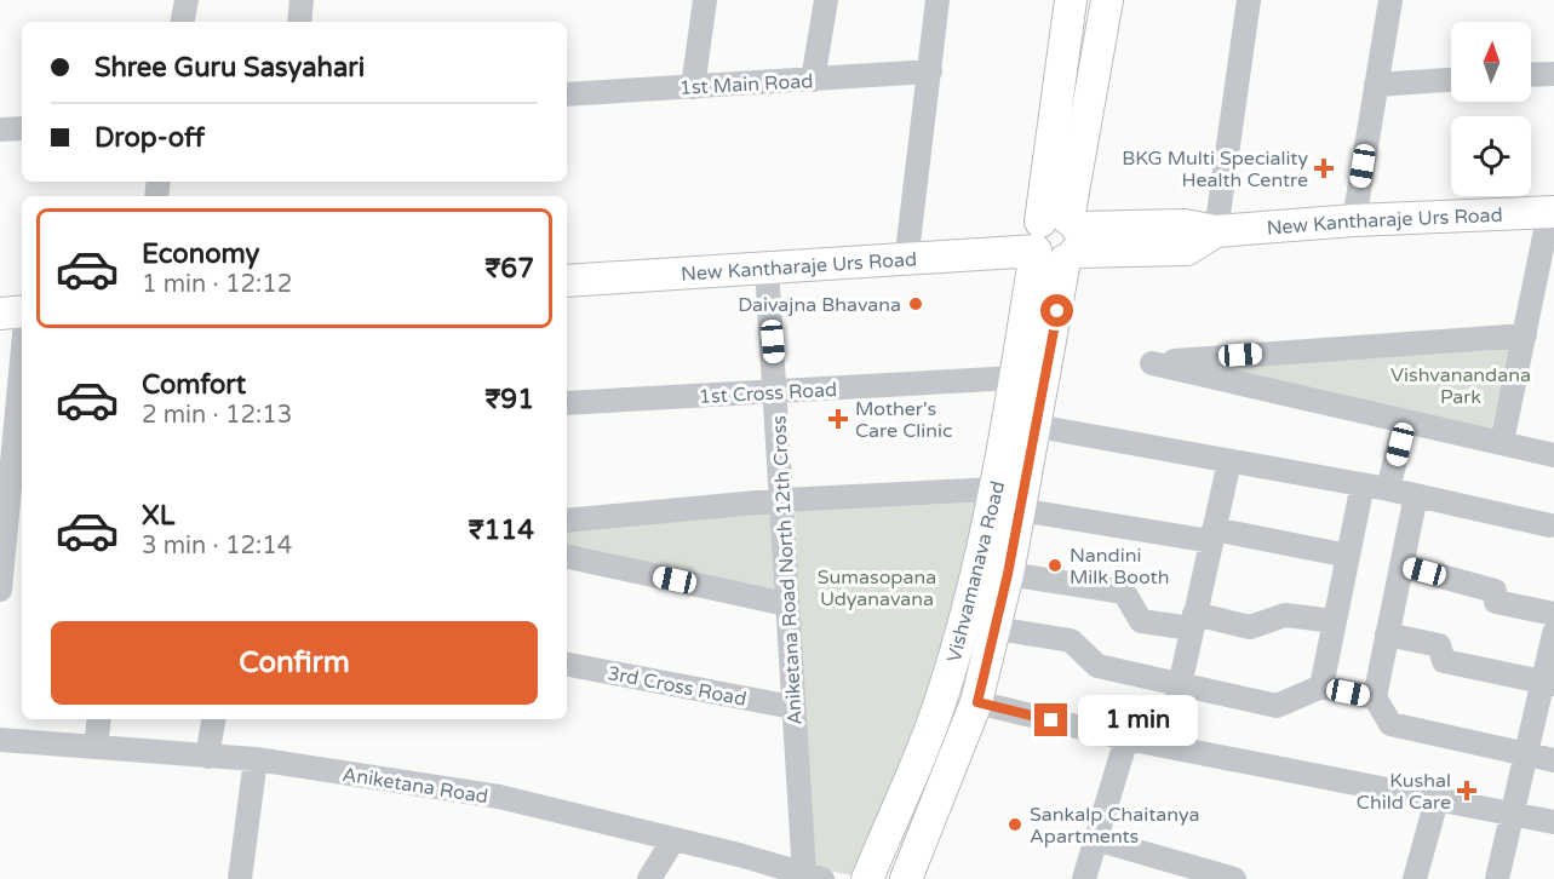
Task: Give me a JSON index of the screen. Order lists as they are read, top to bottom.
{
  "streets": {
    "main road": ["New Kantharaje Urs Road", "Vishvamanava Road"],
    "street": [
      "1st Main Road",
      "1st Cross Road",
      "Aniketana Road North 12th Cross",
      "3rd Cross Road",
      "Aniketana Road"
    ]
  },
  "crossings": [
    ["New Kantharaje Urs Road", "Aniketana Road North 12th Cross"],
    ["New Kantharaje Urs Road", "Vishvamanava Road"],
    ["1st Cross Road", "Aniketana Road North 12th Cross"],
    ["1st Cross Road", "Vishvamanava Road"],
    ["Aniketana Road North 12th Cross", "3rd Cross Road"],
    ["Aniketana Road North 12th Cross", "Aniketana Road"]
  ],
  "parks": ["Vishvanandana Park", "Sumasopana Udyanavana"],
  "places": {
    "health": ["BKG Multi Speciality Health Centre", "Mother's Care Clinic", "Kushal Child Care"],
    "other": ["Daivajna Bhavana", "Nandini Milk Booth", "Sankalp Chaitanya Apartments"]
  },
  "north": "top",
  "page": {
    "banner": ["Shree Guru Sasyahari", "Drop-off"],
    "list": [
      {
        "name": "Economy",
        "note": "1 min · 12:12",
        "value": "₹67"
      },
      {
        "name": "Comfort",
        "note": "2 min · 12:13",
        "value": "₹91"
      },
      {
        "name": "XL",
        "note": "3 min · 12:14",
        "value": "₹114"
      }
    ],
    "buttons": "Confirm",
    "bubble": "1 min"
  }
}
